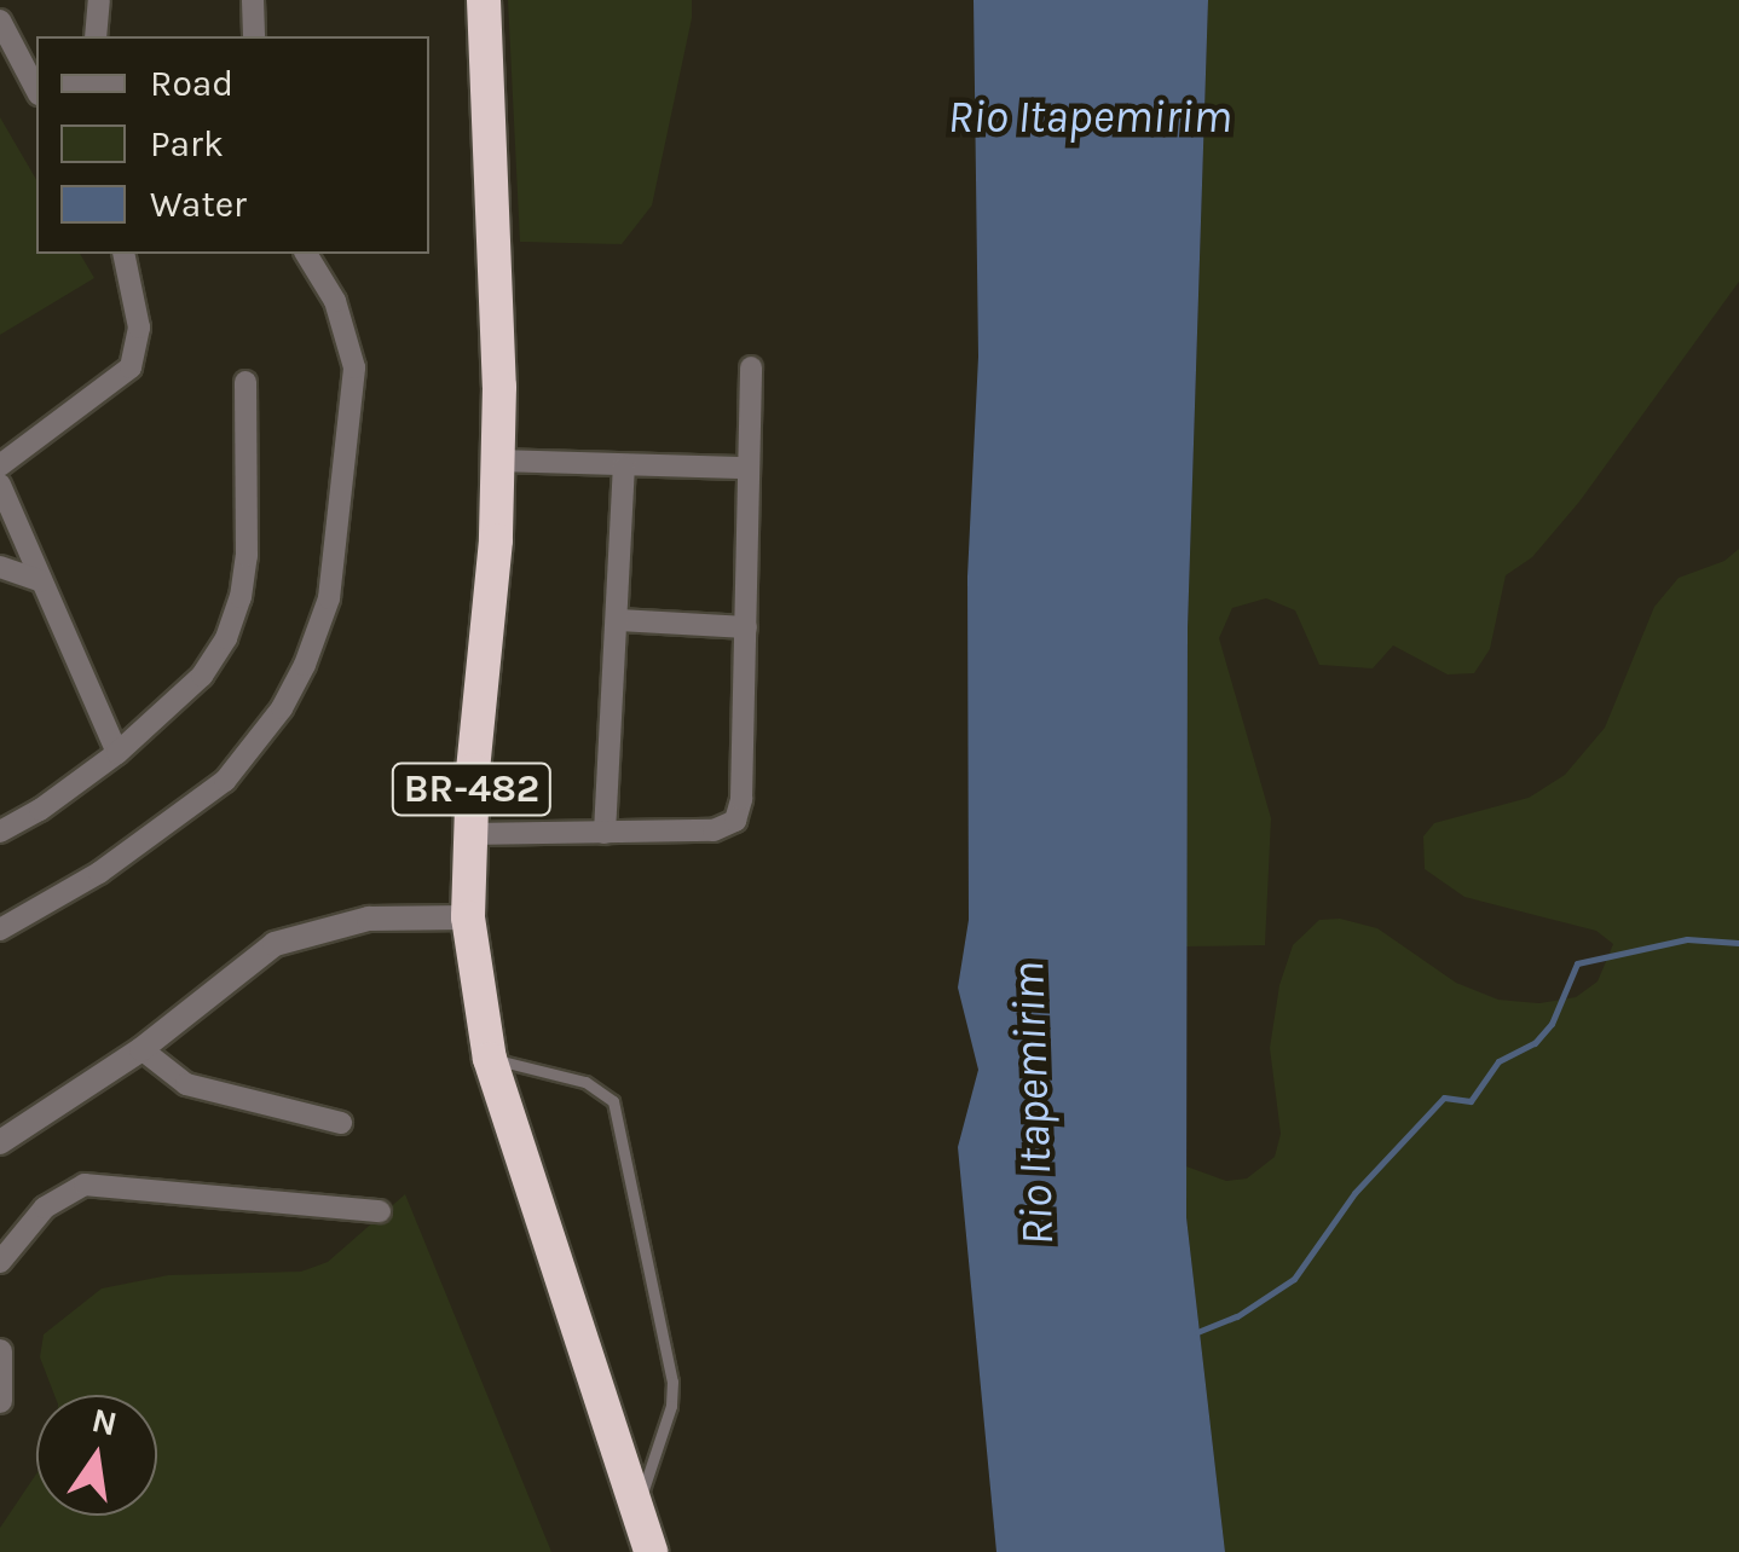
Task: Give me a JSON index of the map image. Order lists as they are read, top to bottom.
{
  "streets": {
    "highway": ["BR-482"]
  },
  "water": ["Rio Itapemirim"],
  "legend": ["Road", "Park", "Water"],
  "north": "top"
}
